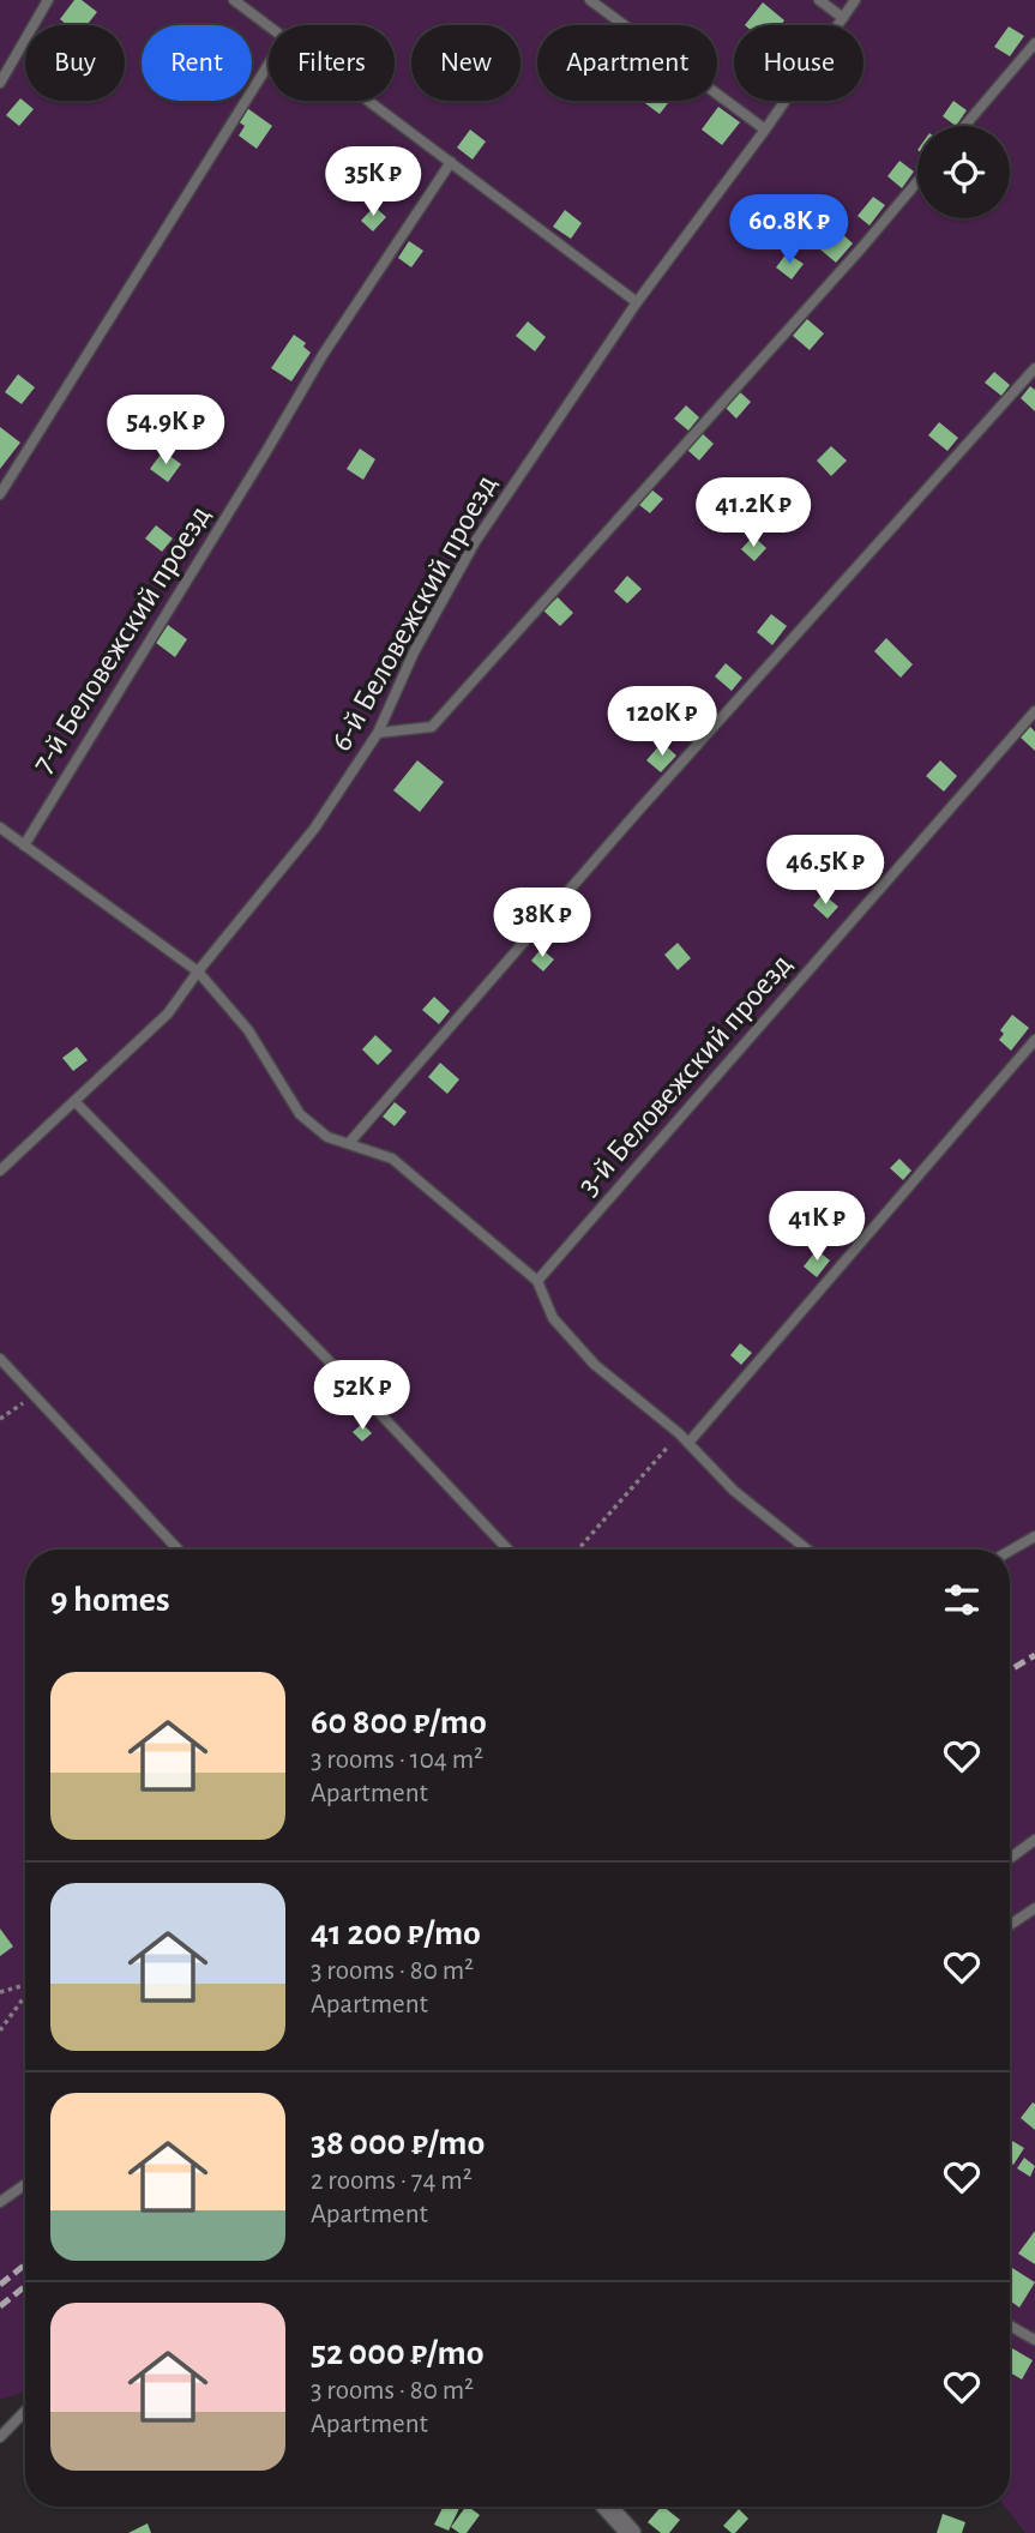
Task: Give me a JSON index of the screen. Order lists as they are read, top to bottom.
{
  "streets": {
    "lane": ["6-й Беловежский проезд", "7-й Беловежский проезд", "3-й Беловежский проезд"]
  },
  "page": {
    "chip": [
      "Buy",
      "Rent",
      "Filters",
      "New",
      "Apartment",
      "House"
    ],
    "price": [
      "35K ₽",
      "60.8K ₽",
      "54.9K ₽",
      "41.2K ₽",
      "120K ₽",
      "46.5K ₽",
      "38K ₽",
      "41K ₽",
      "52K ₽"
    ],
    "heading": "9 homes",
    "list": [
      {
        "name": "60 800 ₽/mo",
        "note": "3 rooms · 104 m² · Apartment"
      },
      {
        "name": "41 200 ₽/mo",
        "note": "3 rooms · 80 m² · Apartment"
      },
      {
        "name": "38 000 ₽/mo",
        "note": "2 rooms · 74 m² · Apartment"
      },
      {
        "name": "52 000 ₽/mo",
        "note": "3 rooms · 80 m² · Apartment"
      }
    ]
  }
}
